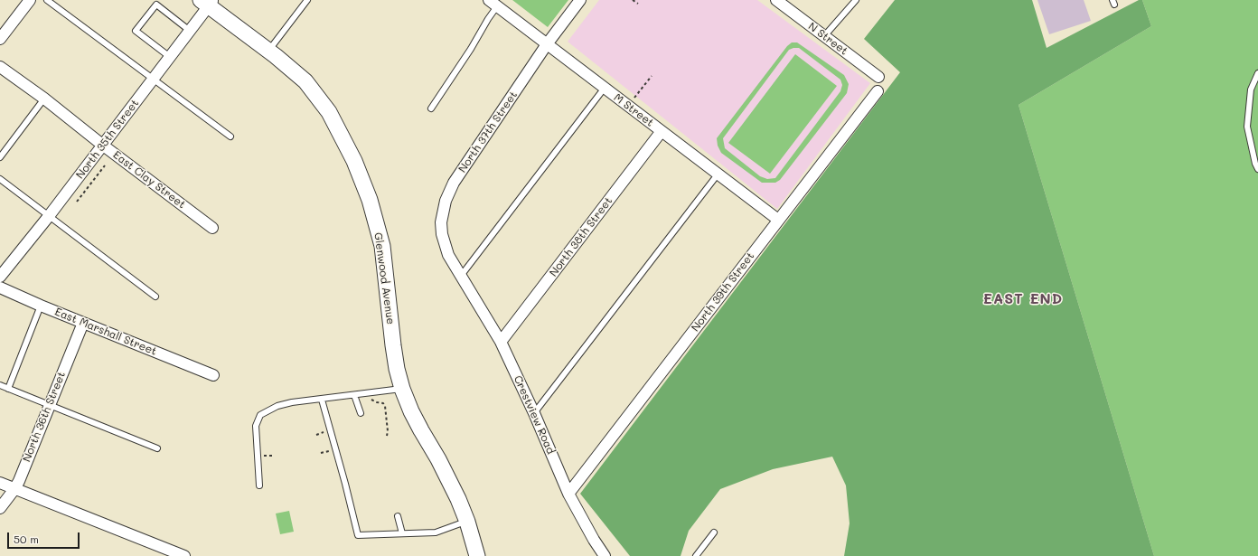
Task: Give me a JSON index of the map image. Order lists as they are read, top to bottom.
{
  "streets": {
    "street": [
      "N Street",
      "M Street",
      "North 37th Street",
      "North 35th Street",
      "East Clay Street",
      "North 38th Street",
      "Glenwood Avenue",
      "North 39th Street",
      "East Marshall Street",
      "Crestview Road",
      "North 36th Street"
    ]
  },
  "crossings": [
    ["M Street", "North 37th Street"],
    ["M Street", "North 38th Street"],
    ["M Street", "North 39th Street"],
    ["North 37th Street", "Crestview Road"],
    ["North 35th Street", "East Clay Street"],
    ["North 35th Street", "Glenwood Avenue"],
    ["North 38th Street", "Crestview Road"],
    ["North 39th Street", "Crestview Road"],
    ["East Marshall Street", "North 36th Street"]
  ],
  "districts": ["EAST END"],
  "scale_bar": "50 m"
}
